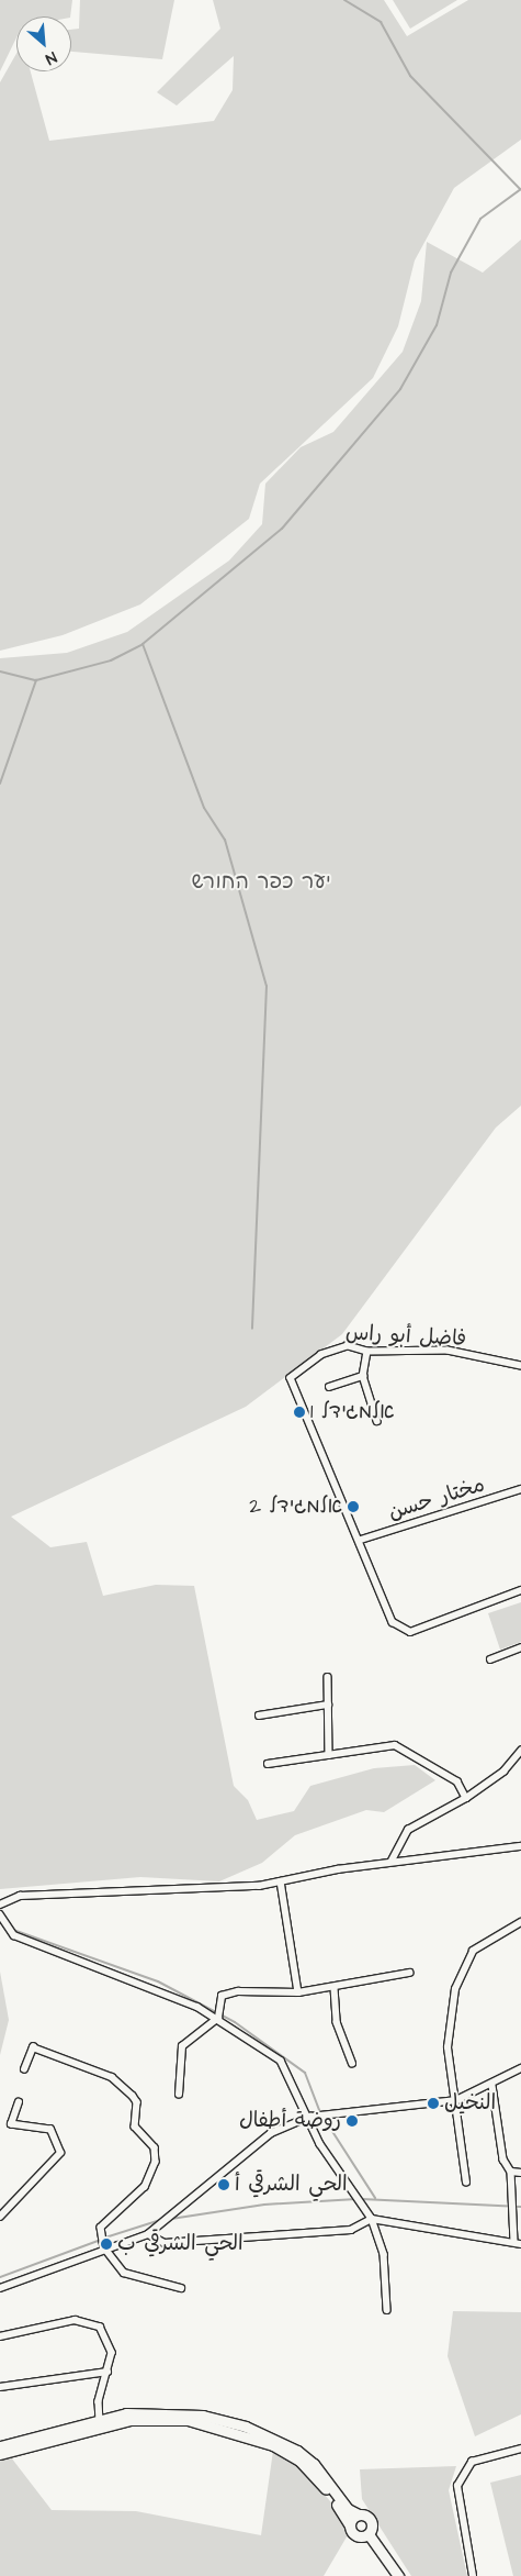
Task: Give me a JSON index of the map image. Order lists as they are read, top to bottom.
{
  "streets": {
    "street": ["فاضل أبو راس", "مختار حسن"]
  },
  "crossings": [
    ["فاضل أبو راس", "مختار حسن"]
  ],
  "parks": ["יער כפר החורש"],
  "places": [
    "אלמגידל 1",
    "אלמגידל 2",
    "النخيل",
    "روضة أطفال",
    "الحي الشرقي أ",
    "الحي الشرقي ب"
  ],
  "north": "bottom right"
}
